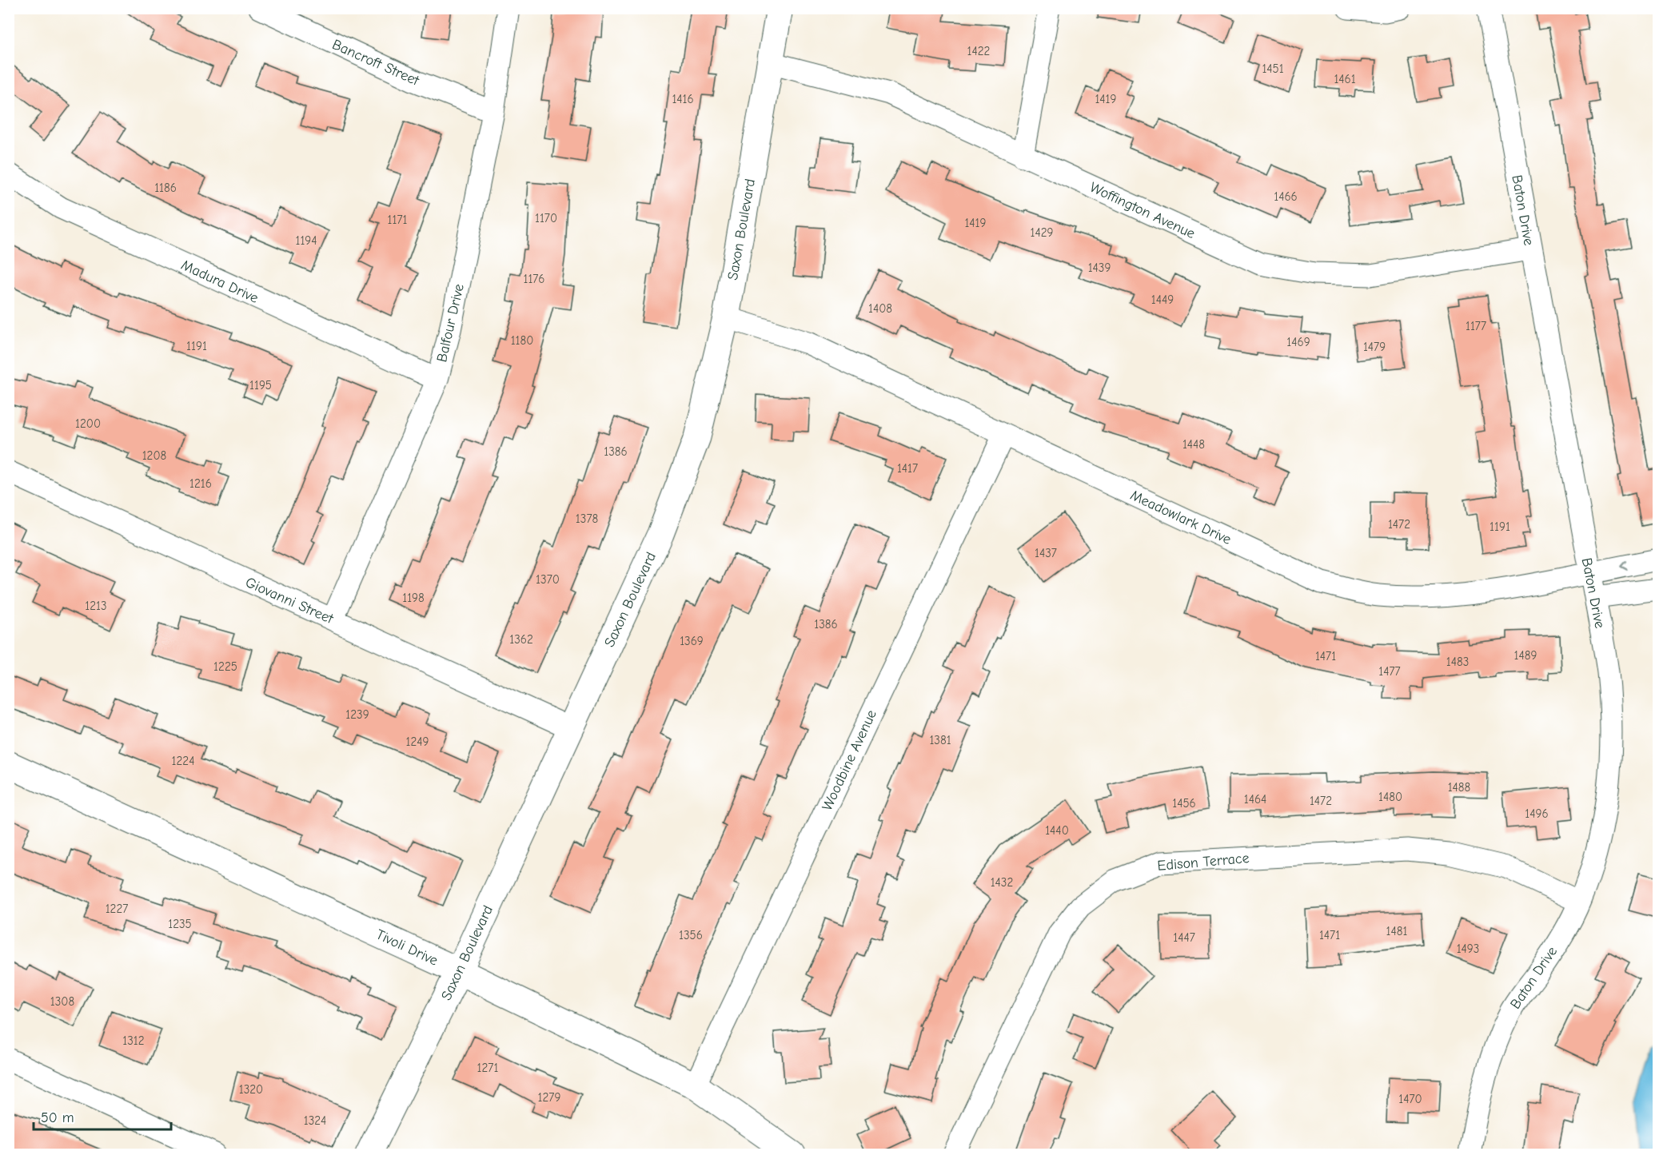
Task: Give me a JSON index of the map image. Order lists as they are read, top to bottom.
{
  "streets": {
    "main road": ["Saxon Boulevard", "Tivoli Drive"],
    "street": [
      "Bancroft Street",
      "Woffington Avenue",
      "Baton Drive",
      "Madura Drive",
      "Balfour Drive",
      "Meadowlark Drive",
      "Giovanni Street",
      "Woodbine Avenue",
      "Edison Terrace"
    ]
  },
  "crossings": [
    ["Bancroft Street", "Balfour Drive"],
    ["Woffington Avenue", "Baton Drive"],
    ["Woffington Avenue", "Saxon Boulevard"],
    ["Baton Drive", "Meadowlark Drive"],
    ["Baton Drive", "Edison Terrace"],
    ["Saxon Boulevard", "Meadowlark Drive"],
    ["Saxon Boulevard", "Giovanni Street"],
    ["Saxon Boulevard", "Tivoli Drive"],
    ["Madura Drive", "Balfour Drive"],
    ["Balfour Drive", "Giovanni Street"],
    ["Meadowlark Drive", "Woodbine Avenue"],
    ["Woodbine Avenue", "Tivoli Drive"]
  ],
  "house_numbers": [
    "1422",
    "1451",
    "1461",
    "1416",
    "1419",
    "1186",
    "1466",
    "1170",
    "1171",
    "1419",
    "1429",
    "1194",
    "1439",
    "1176",
    "1449",
    "1408",
    "1177",
    "1180",
    "1469",
    "1191",
    "1479",
    "1195",
    "1200",
    "1448",
    "1386",
    "1208",
    "1417",
    "1216",
    "1378",
    "1472",
    "1191",
    "1437",
    "1370",
    "1198",
    "1213",
    "1386",
    "1362",
    "1369",
    "1489",
    "1471",
    "1483",
    "1225",
    "1477",
    "1239",
    "1381",
    "1249",
    "1224",
    "1488",
    "1480",
    "1464",
    "1472",
    "1456",
    "1496",
    "1440",
    "1432",
    "1227",
    "1235",
    "1481",
    "1356",
    "1471",
    "1447",
    "1493",
    "1308",
    "1312",
    "1271",
    "1320",
    "1279",
    "1470",
    "1324"
  ],
  "scale_bar": "50 m"
}
